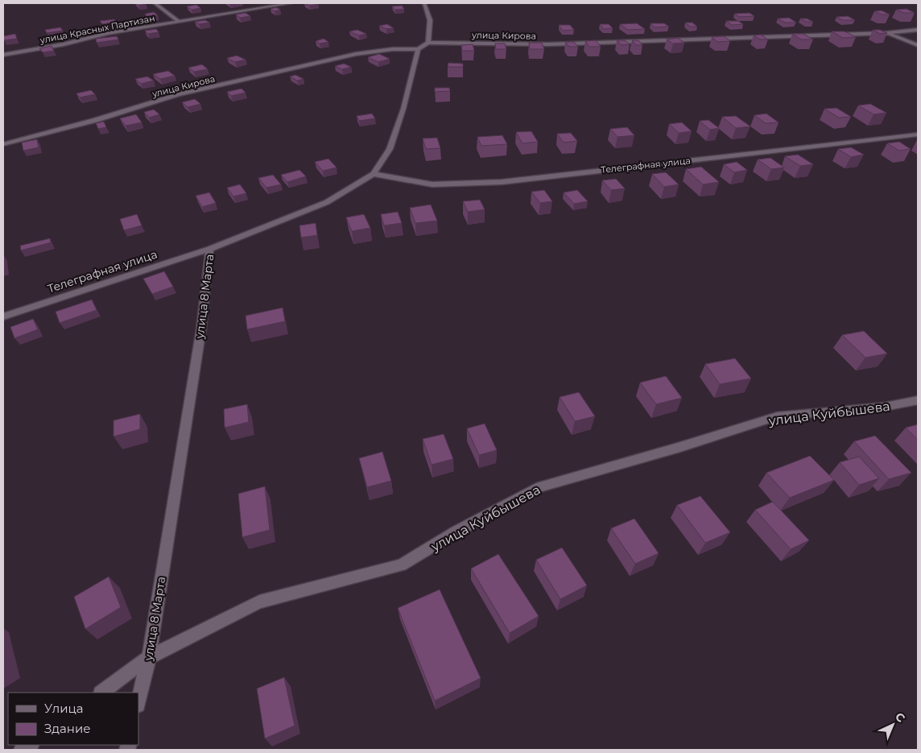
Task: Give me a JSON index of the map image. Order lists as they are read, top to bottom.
{
  "streets": {
    "street": [
      "улица Красных Партизан",
      "улица Кирова",
      "Телеграфная улица",
      "улица 8 Марта",
      "улица Куйбышева"
    ]
  },
  "crossings": [
    ["улица Кирова", "улица 8 Марта"],
    ["Телеграфная улица", "улица 8 Марта"],
    ["улица 8 Марта", "улица Куйбышева"]
  ],
  "legend": ["Улица", "Здание"],
  "north": "top right"
}
